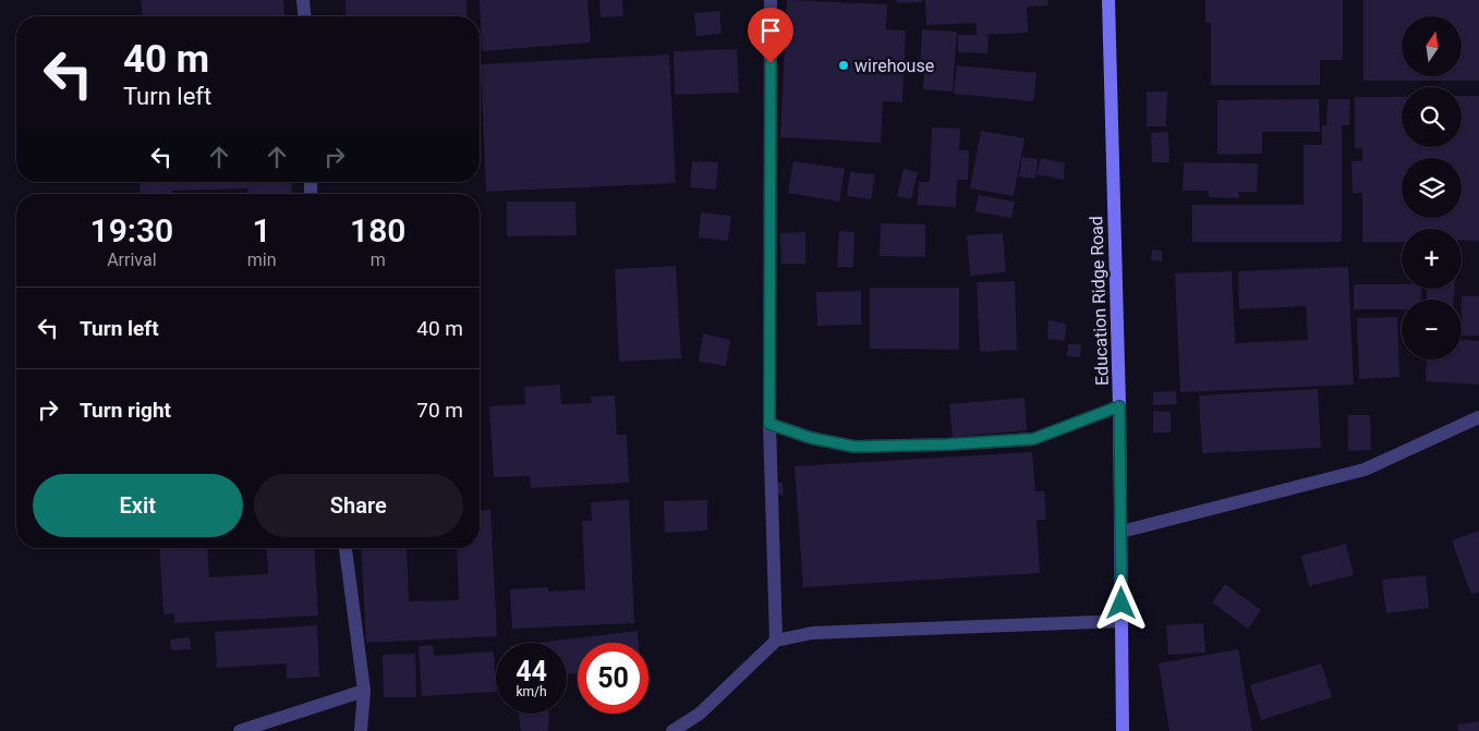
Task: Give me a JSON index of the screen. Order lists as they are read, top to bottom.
{
  "streets": {
    "main road": ["Education Ridge Road"]
  },
  "places": ["wirehouse"],
  "north": "top",
  "page": {
    "map_buttons": ["+", "−"],
    "turn": ["40 m", "Turn left"],
    "eta": [
      "19:30",
      "Arrival",
      "1",
      "min",
      "180",
      "m"
    ],
    "list": [
      {
        "name": "Turn left",
        "value": "40 m"
      },
      {
        "name": "Turn right",
        "value": "70 m"
      }
    ],
    "buttons": ["Exit", "Share"],
    "speed": "44 km/h",
    "limit": "50"
  }
}
